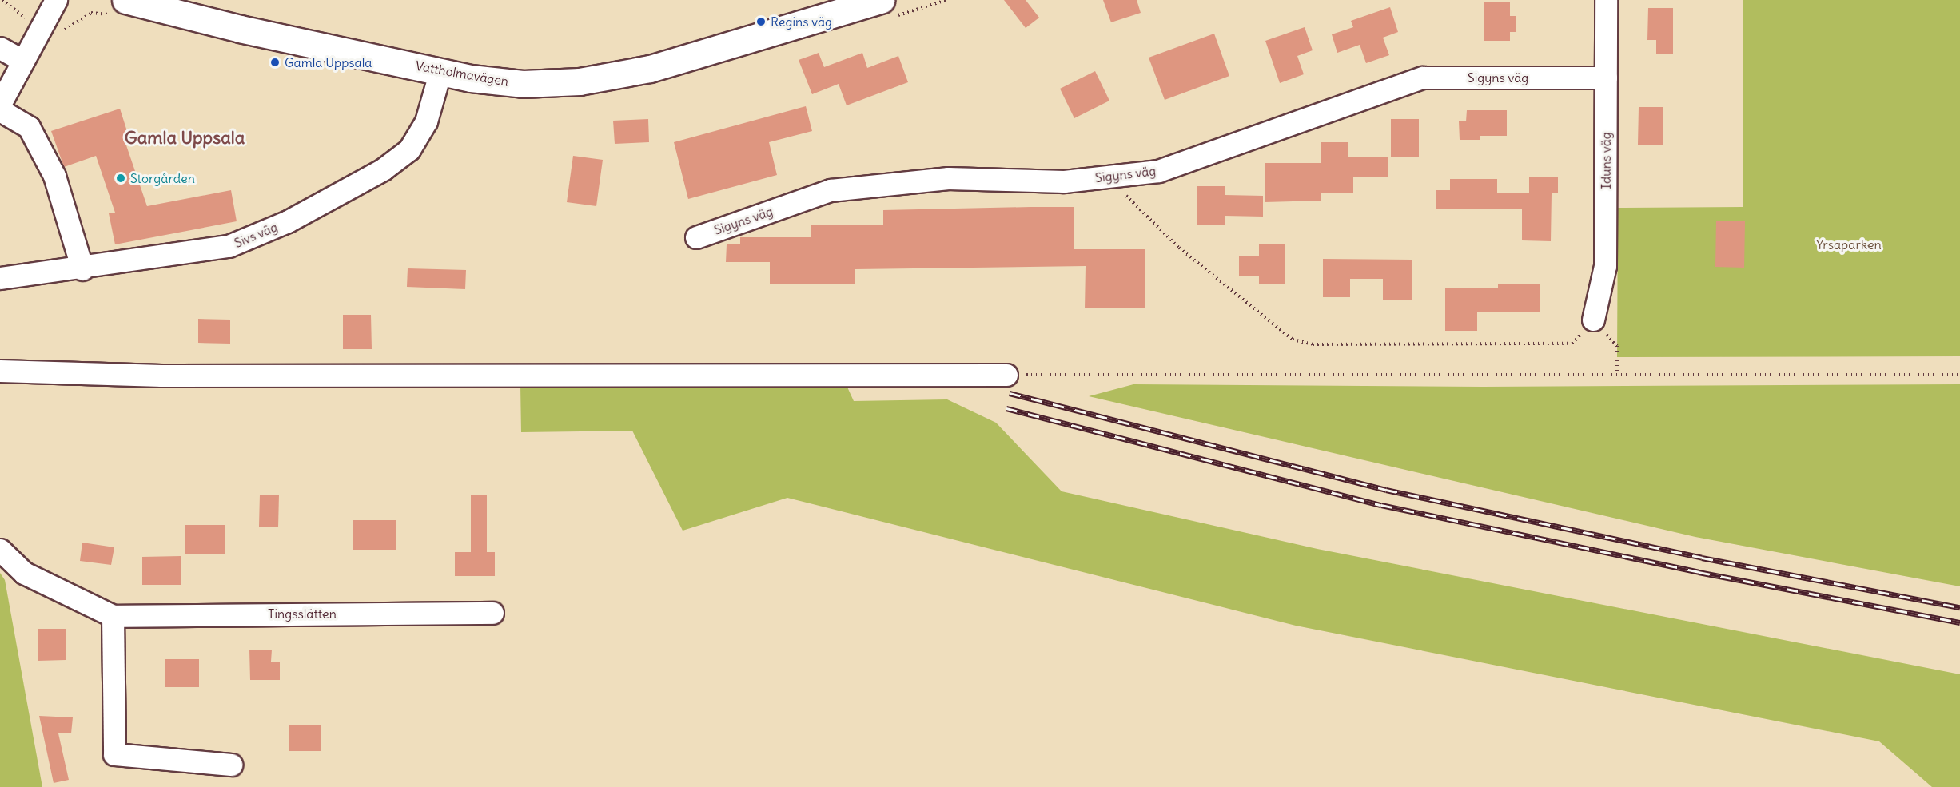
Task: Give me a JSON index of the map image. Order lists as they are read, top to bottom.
{
  "streets": {
    "main road": ["Vattholmavägen"],
    "street": [
      "Sigyns väg",
      "Iduns väg",
      "Sivs väg",
      "Tingsslätten"
    ]
  },
  "crossings": [
    ["Vattholmavägen", "Sivs väg"],
    ["Sigyns väg", "Iduns väg"]
  ],
  "districts": ["Gamla Uppsala"],
  "parks": ["Yrsaparken"],
  "places": ["Regins väg", "Gamla Uppsala", "Storgården"]
}
